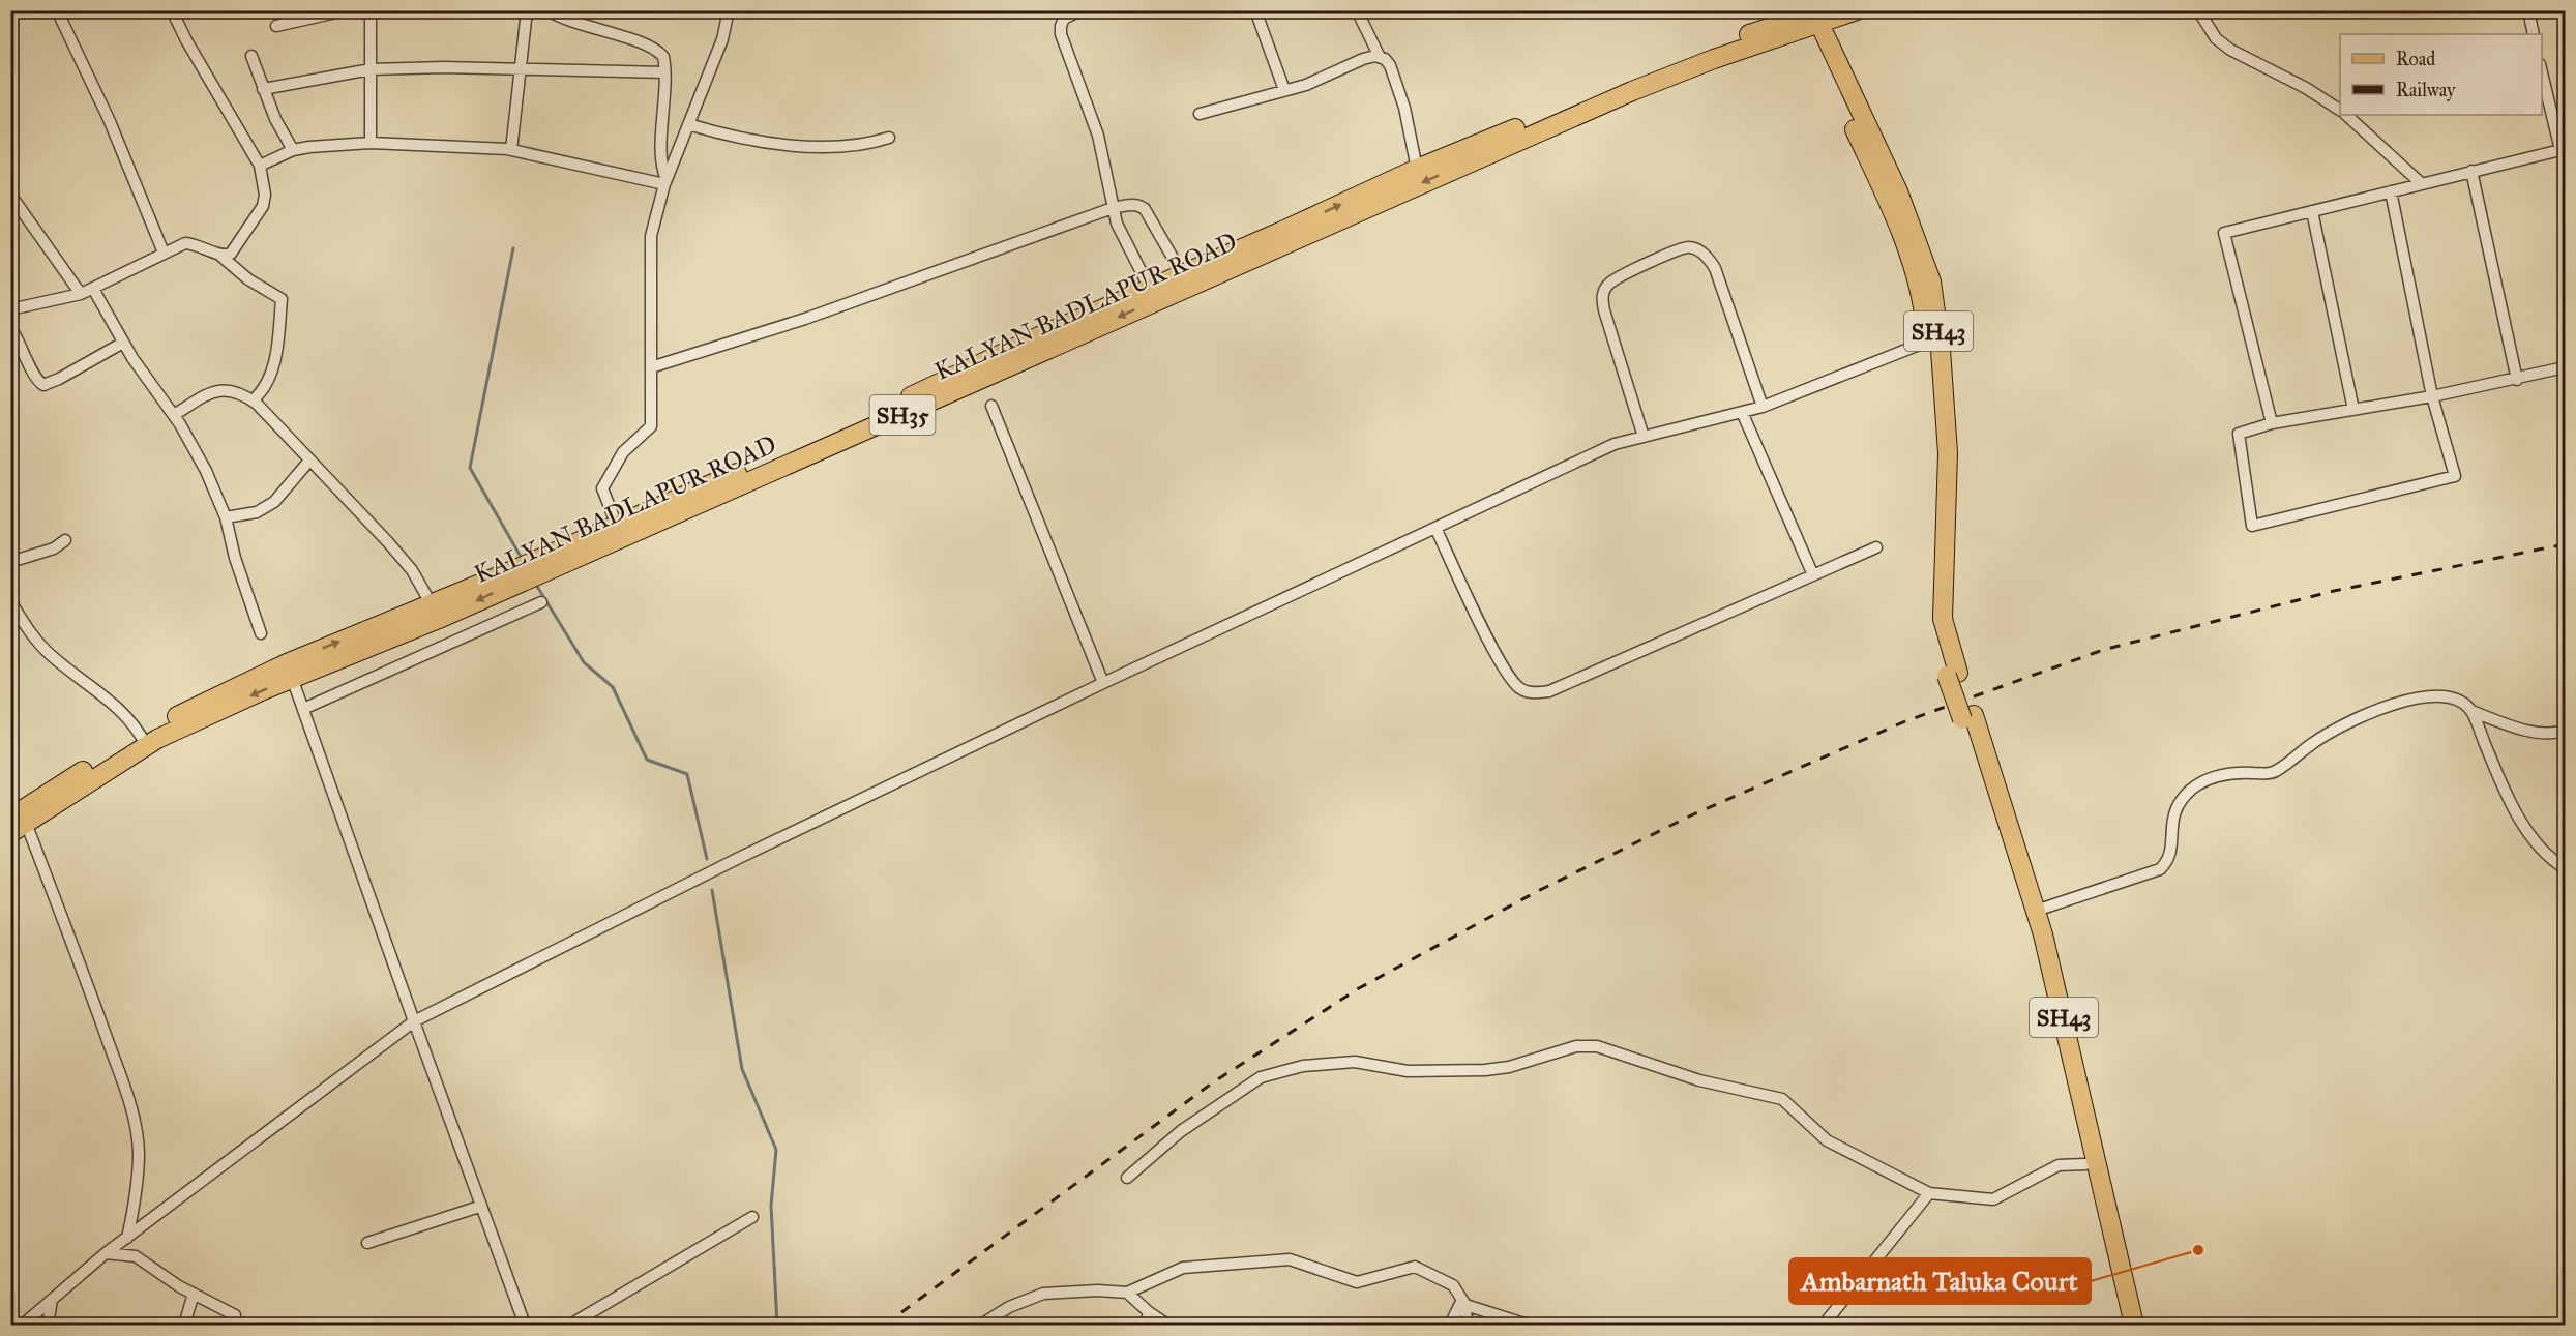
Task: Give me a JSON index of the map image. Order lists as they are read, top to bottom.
{
  "streets": {
    "main road": ["KALYAN BADLAPUR ROAD", "SH43", "SH35"]
  },
  "crossings": [
    ["KALYAN BADLAPUR ROAD", "SH43"]
  ],
  "places": ["Ambarnath Taluka Court"],
  "legend": ["Road", "Railway"]
}
